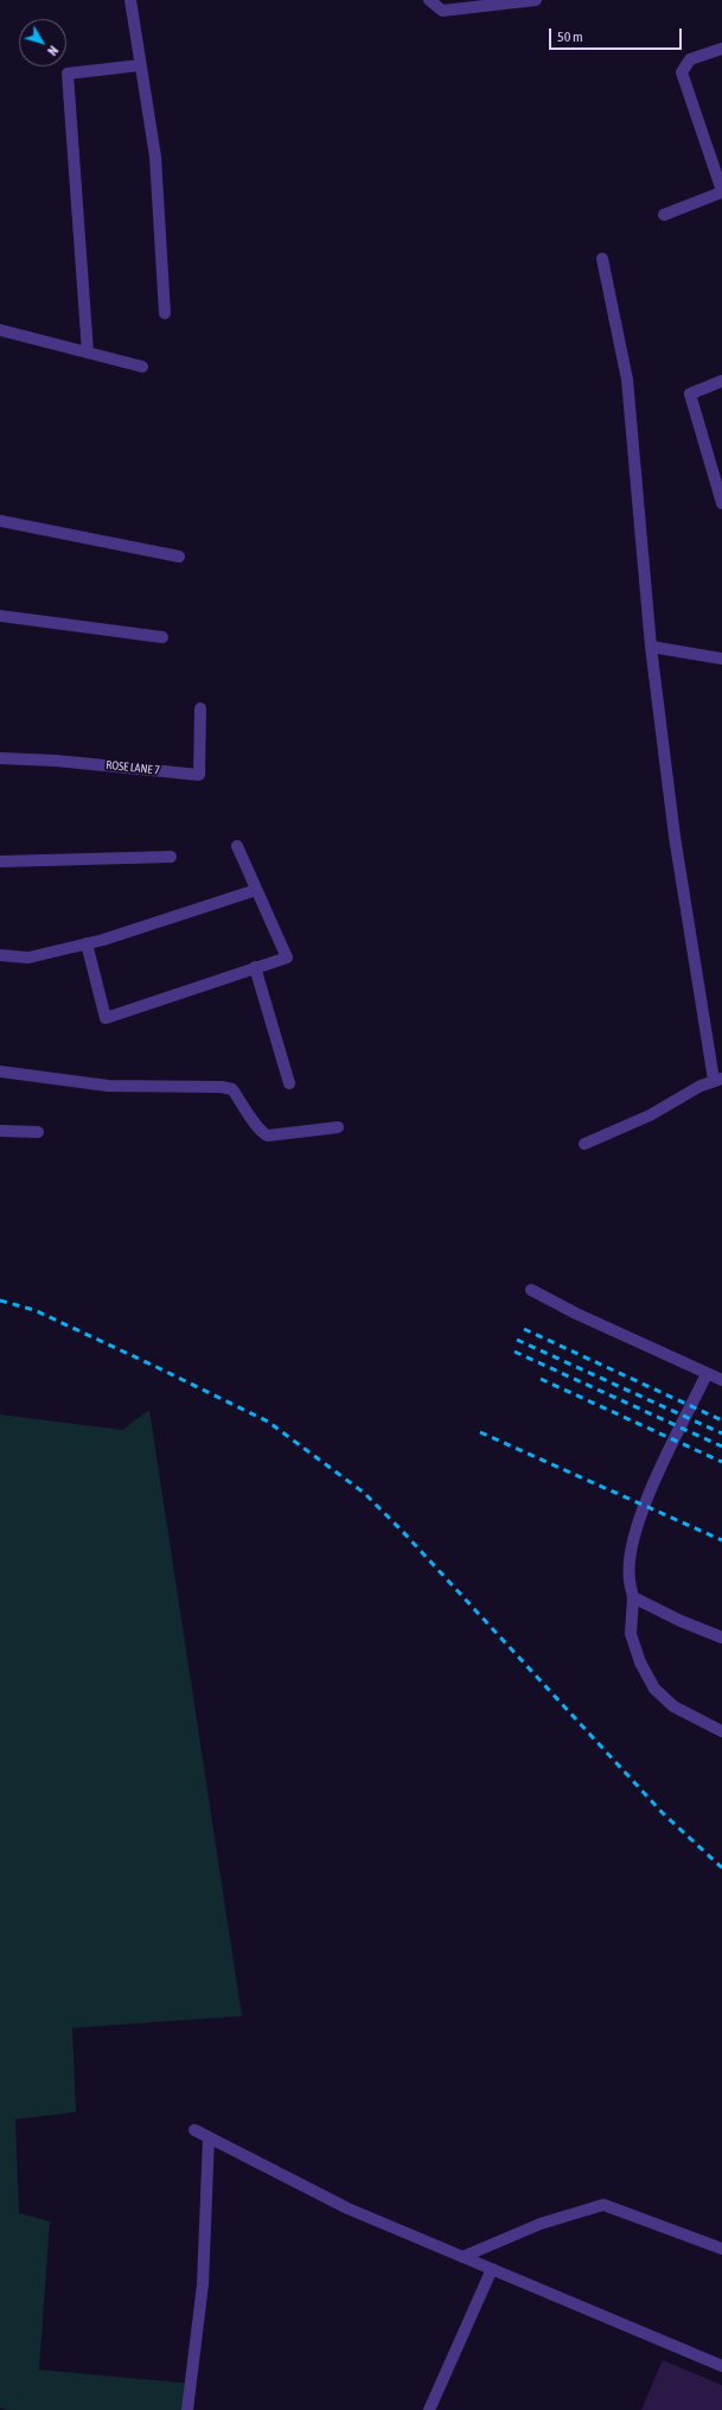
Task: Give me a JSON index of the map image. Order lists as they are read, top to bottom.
{
  "streets": {
    "street": ["ROSE LANE 7"]
  },
  "scale_bar": "50 m",
  "north": "bottom right"
}
